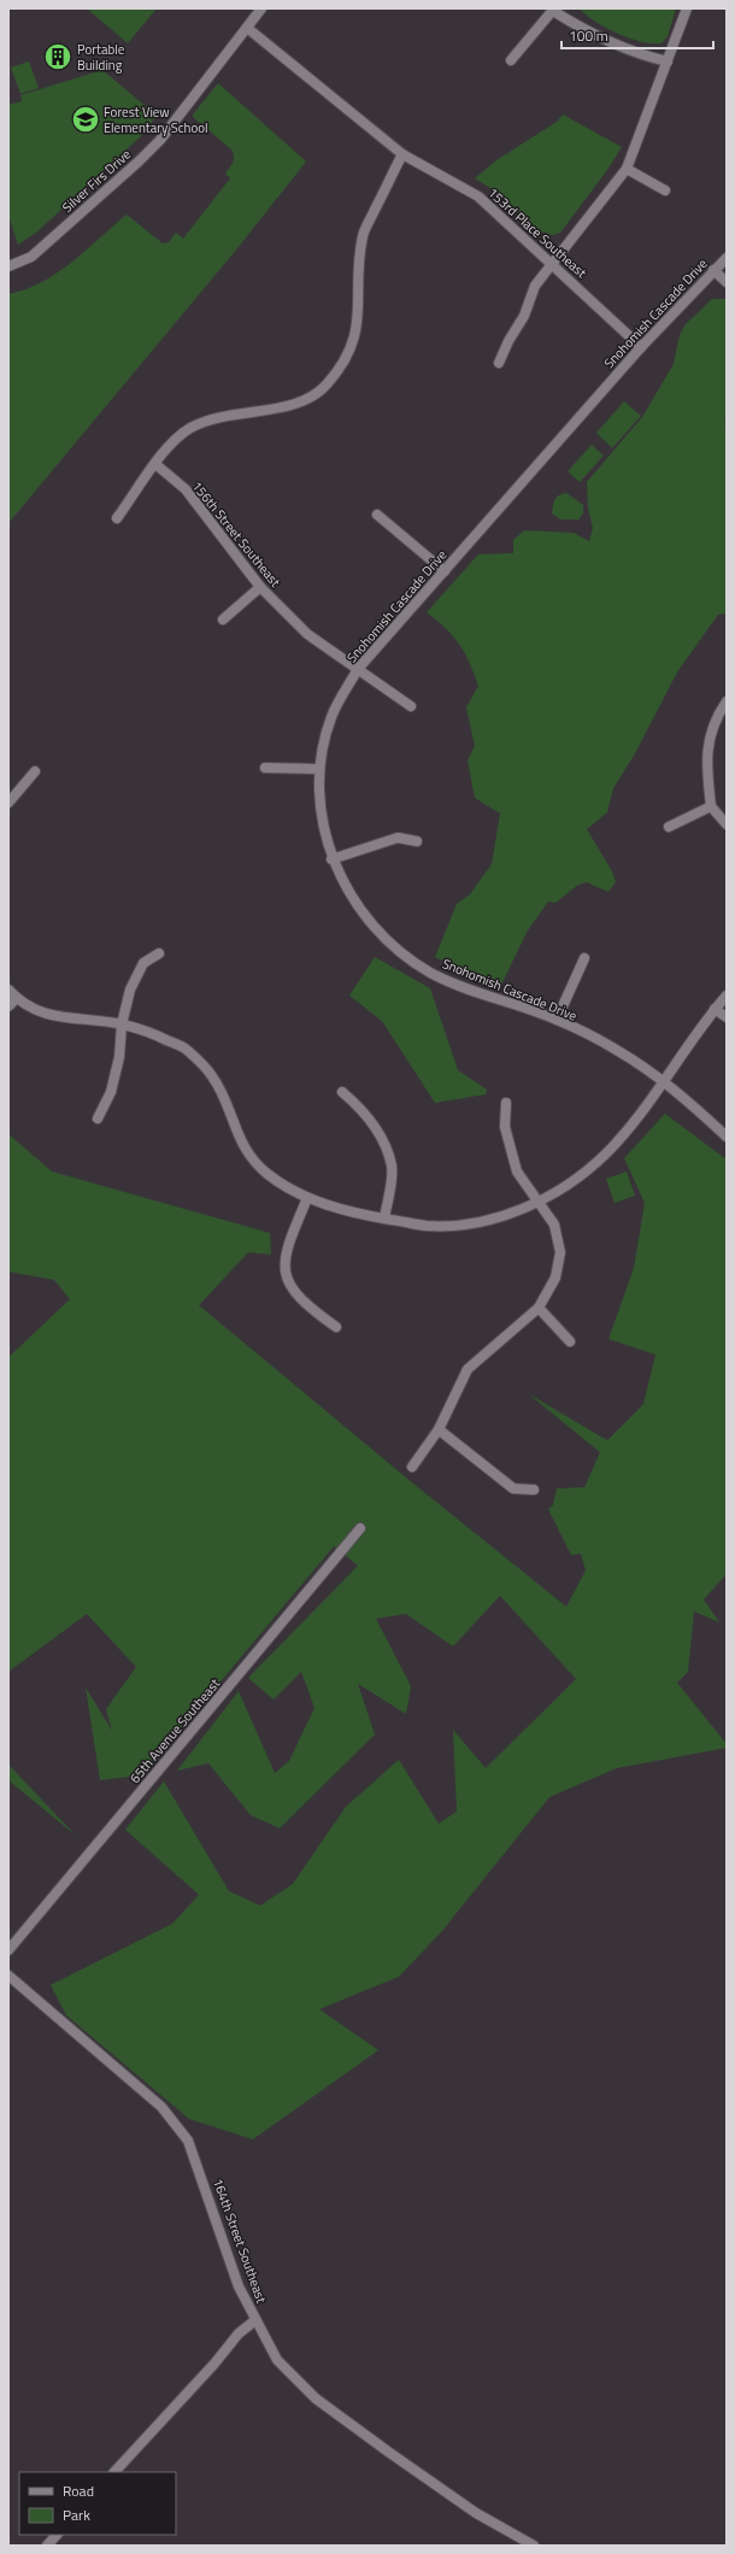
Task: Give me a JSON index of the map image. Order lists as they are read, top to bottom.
{
  "streets": {
    "street": [
      "Silver Firs Drive",
      "153rd Place Southeast",
      "Snohomish Cascade Drive",
      "156th Street Southeast",
      "65th Avenue Southeast",
      "164th Street Southeast"
    ]
  },
  "crossings": [
    ["Silver Firs Drive", "153rd Place Southeast"],
    ["153rd Place Southeast", "Snohomish Cascade Drive"],
    ["Snohomish Cascade Drive", "156th Street Southeast"]
  ],
  "places": {
    "building": ["Portable Building"],
    "school or university": ["Forest View Elementary School"]
  },
  "legend": ["Road", "Park"],
  "scale_bar": "100 m"
}
